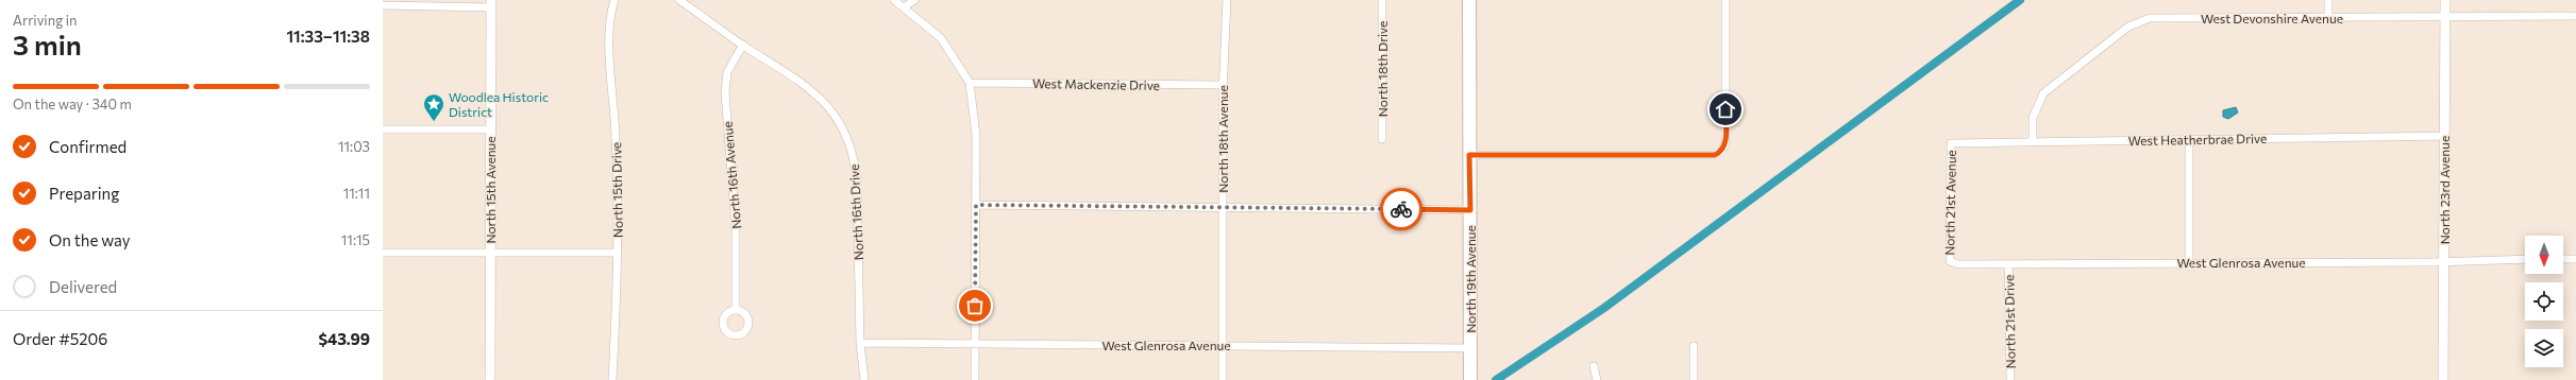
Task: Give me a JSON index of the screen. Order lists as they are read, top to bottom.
{
  "streets": {
    "main road": ["North 19th Avenue"],
    "street": [
      "West Devonshire Avenue",
      "North 18th Drive",
      "West Mackenzie Drive",
      "North 18th Avenue",
      "West Heatherbrae Drive",
      "North 16th Avenue",
      "North 15th Avenue",
      "North 15th Drive",
      "North 23rd Avenue",
      "North 21st Avenue",
      "North 16th Drive",
      "West Glenrosa Avenue",
      "North 21st Drive"
    ]
  },
  "crossings": [
    ["West Devonshire Avenue", "West Heatherbrae Drive"],
    ["West Devonshire Avenue", "North 23rd Avenue"],
    ["West Mackenzie Drive", "North 18th Avenue"],
    ["North 18th Avenue", "West Glenrosa Avenue"],
    ["West Heatherbrae Drive", "North 23rd Avenue"],
    ["West Heatherbrae Drive", "North 21st Avenue"],
    ["North 16th Avenue", "North 16th Drive"],
    ["North 23rd Avenue", "West Glenrosa Avenue"],
    ["North 21st Avenue", "West Glenrosa Avenue"],
    ["North 16th Drive", "West Glenrosa Avenue"],
    ["West Glenrosa Avenue", "North 19th Avenue"],
    ["West Glenrosa Avenue", "North 21st Drive"]
  ],
  "places": {
    "place": ["Woodlea Historic District"]
  },
  "north": "bottom",
  "page": {
    "heading": ["3 min", "Arriving in", "11:33–11:38"],
    "panel": ["Order #5206", "$43.99"],
    "bar": "On the way · 340 m",
    "list": [
      ["Confirmed", "11:03"],
      ["Preparing", "11:11"],
      ["On the way", "11:15"],
      "Delivered"
    ]
  }
}
